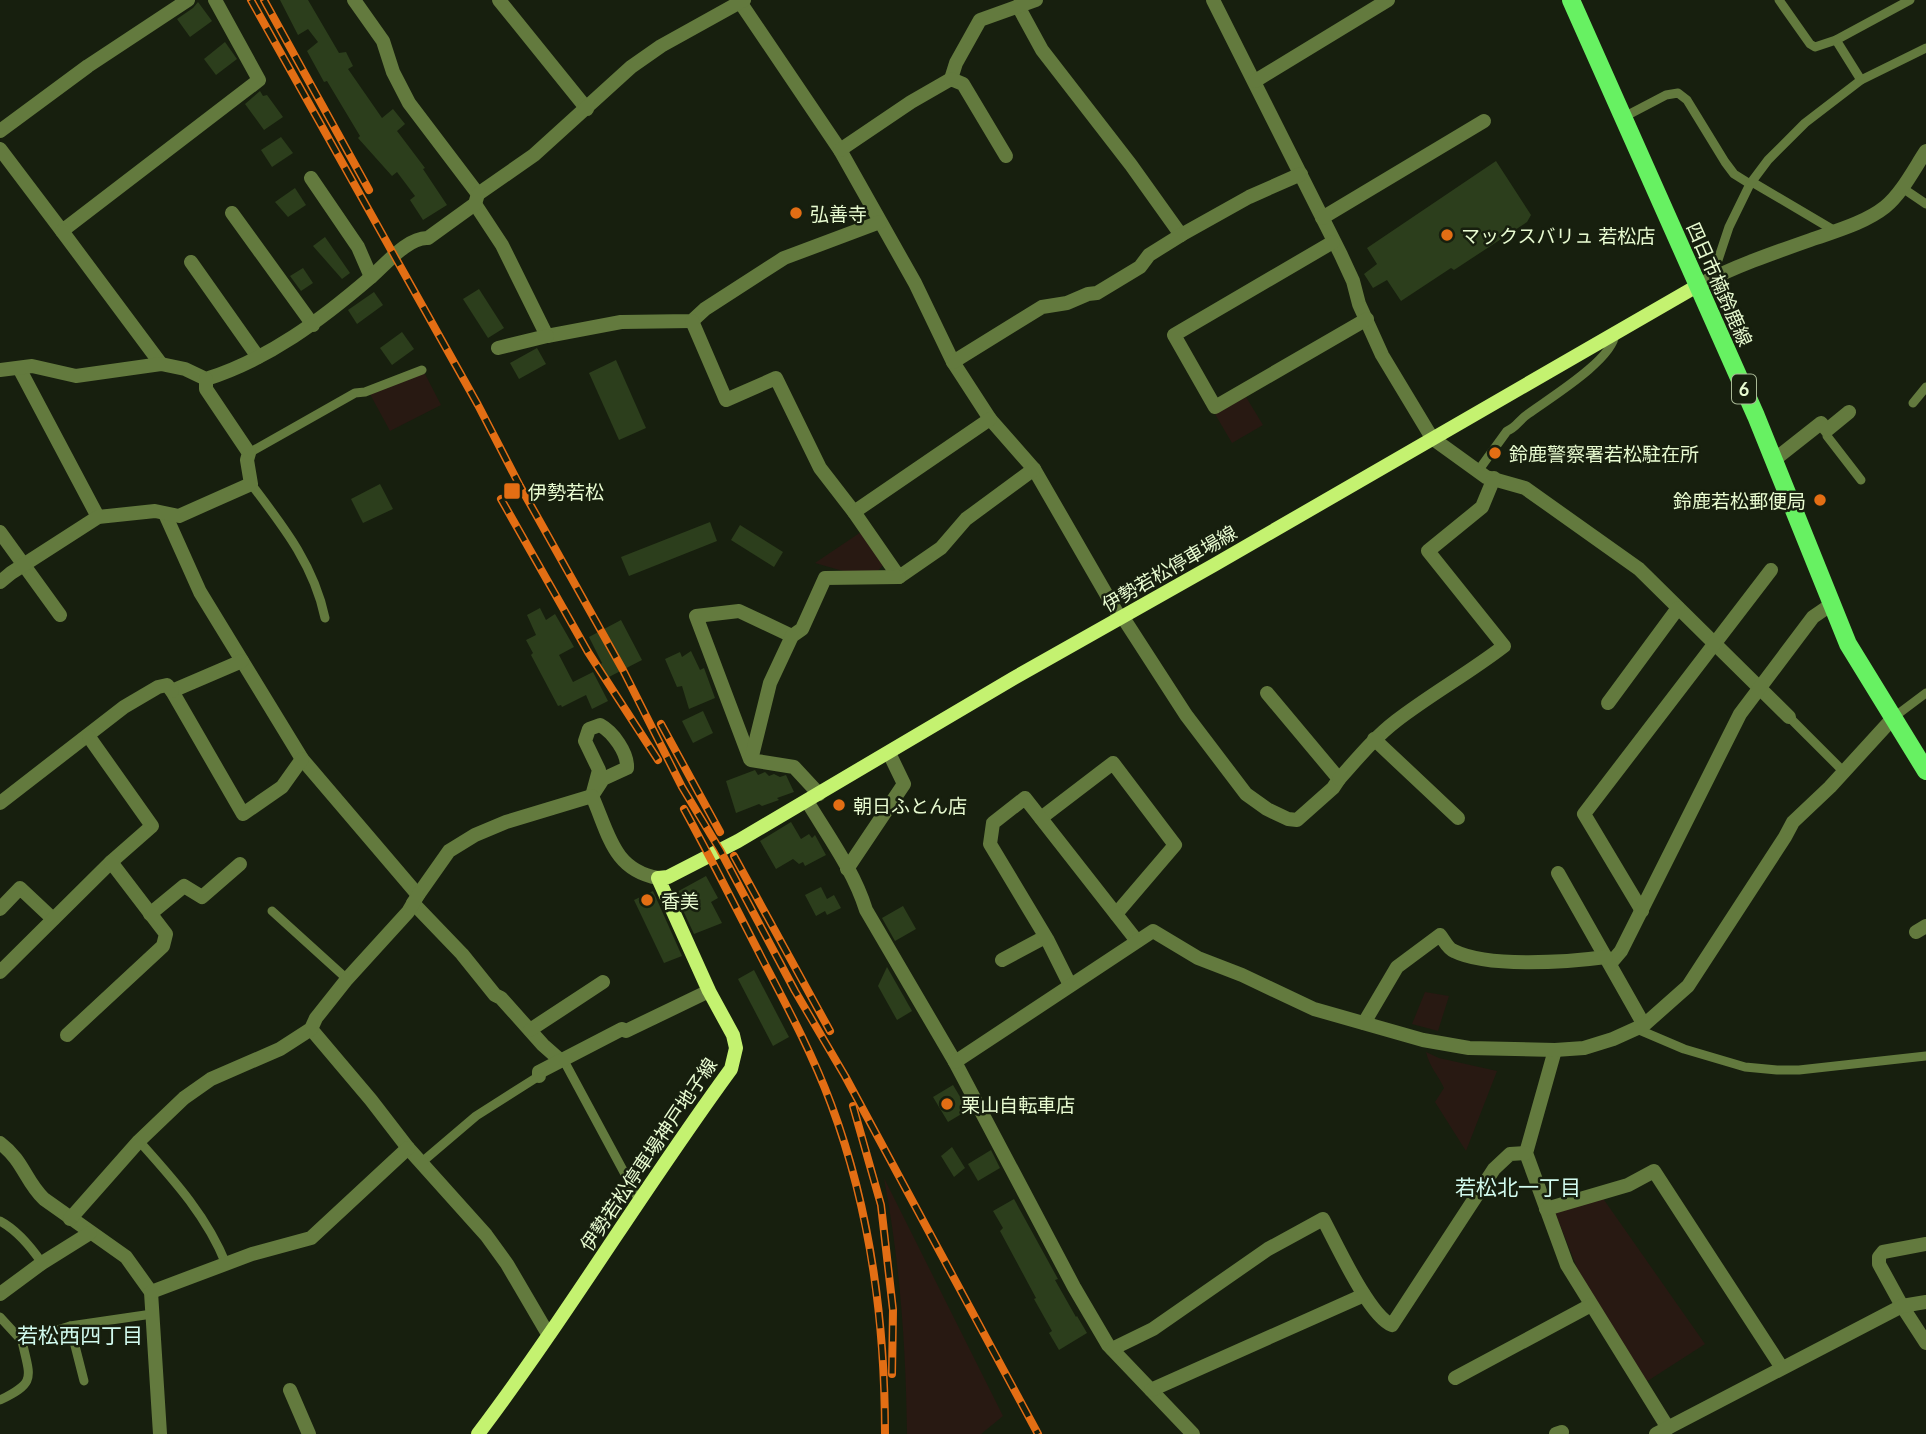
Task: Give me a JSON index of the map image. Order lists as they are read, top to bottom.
{
  "streets": {
    "main road": [
      "四日市楠鈴鹿線",
      "6",
      "伊勢若松停車場線",
      "伊勢若松停車場神戸地子線"
    ]
  },
  "crossings": [
    ["四日市楠鈴鹿線", "伊勢若松停車場線"],
    ["伊勢若松停車場線", "伊勢若松停車場神戸地子線"]
  ],
  "districts": ["若松北一丁目", "若松西四丁目"],
  "places": {
    "other": [
      "弘善寺",
      "マックスバリュ 若松店",
      "鈴鹿警察署若松駐在所",
      "鈴鹿若松郵便局",
      "朝日ふとん店",
      "香美",
      "栗山自転車店"
    ],
    "transit": ["伊勢若松"]
  }
}
